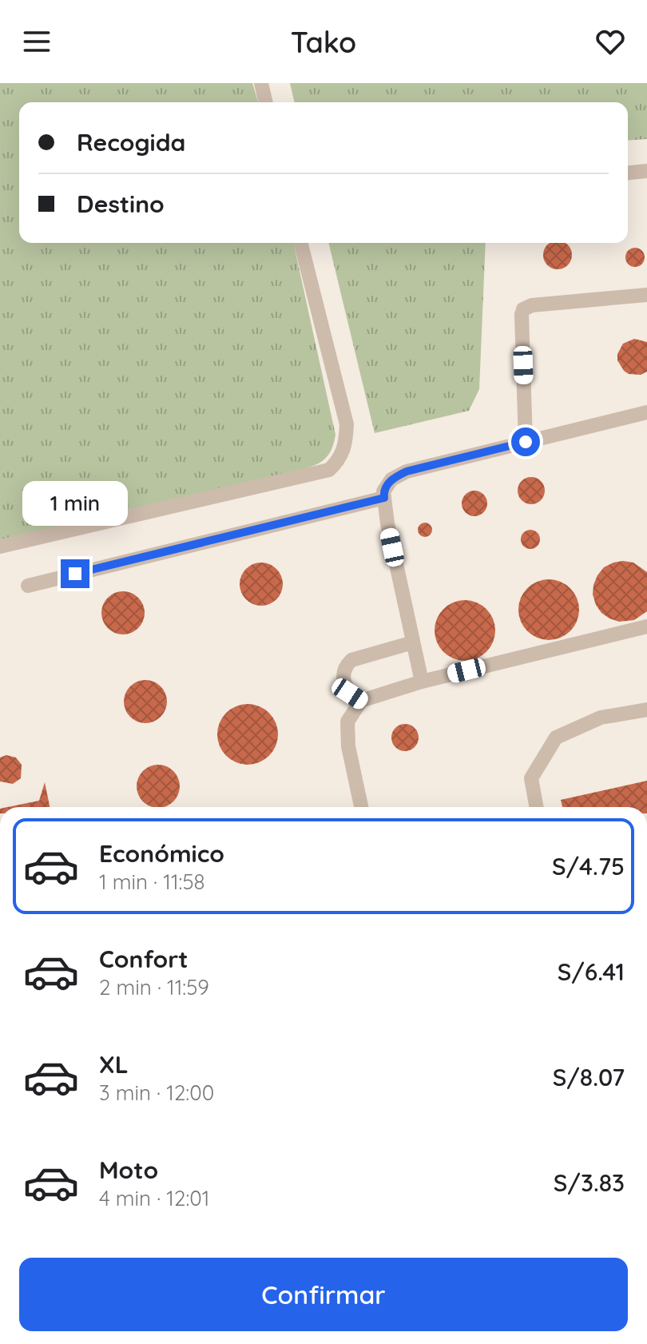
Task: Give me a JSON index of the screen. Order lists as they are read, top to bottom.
{
  "page": {
    "header": "Tako",
    "banner": ["Recogida", "Destino"],
    "bubble": "1 min",
    "list": [
      {
        "name": "Económico",
        "note": "1 min · 11:58",
        "value": "S/4.75"
      },
      {
        "name": "Confort",
        "note": "2 min · 11:59",
        "value": "S/6.41"
      },
      {
        "name": "XL",
        "note": "3 min · 12:00",
        "value": "S/8.07"
      },
      {
        "name": "Moto",
        "note": "4 min · 12:01",
        "value": "S/3.83"
      }
    ],
    "buttons": "Confirmar"
  }
}
